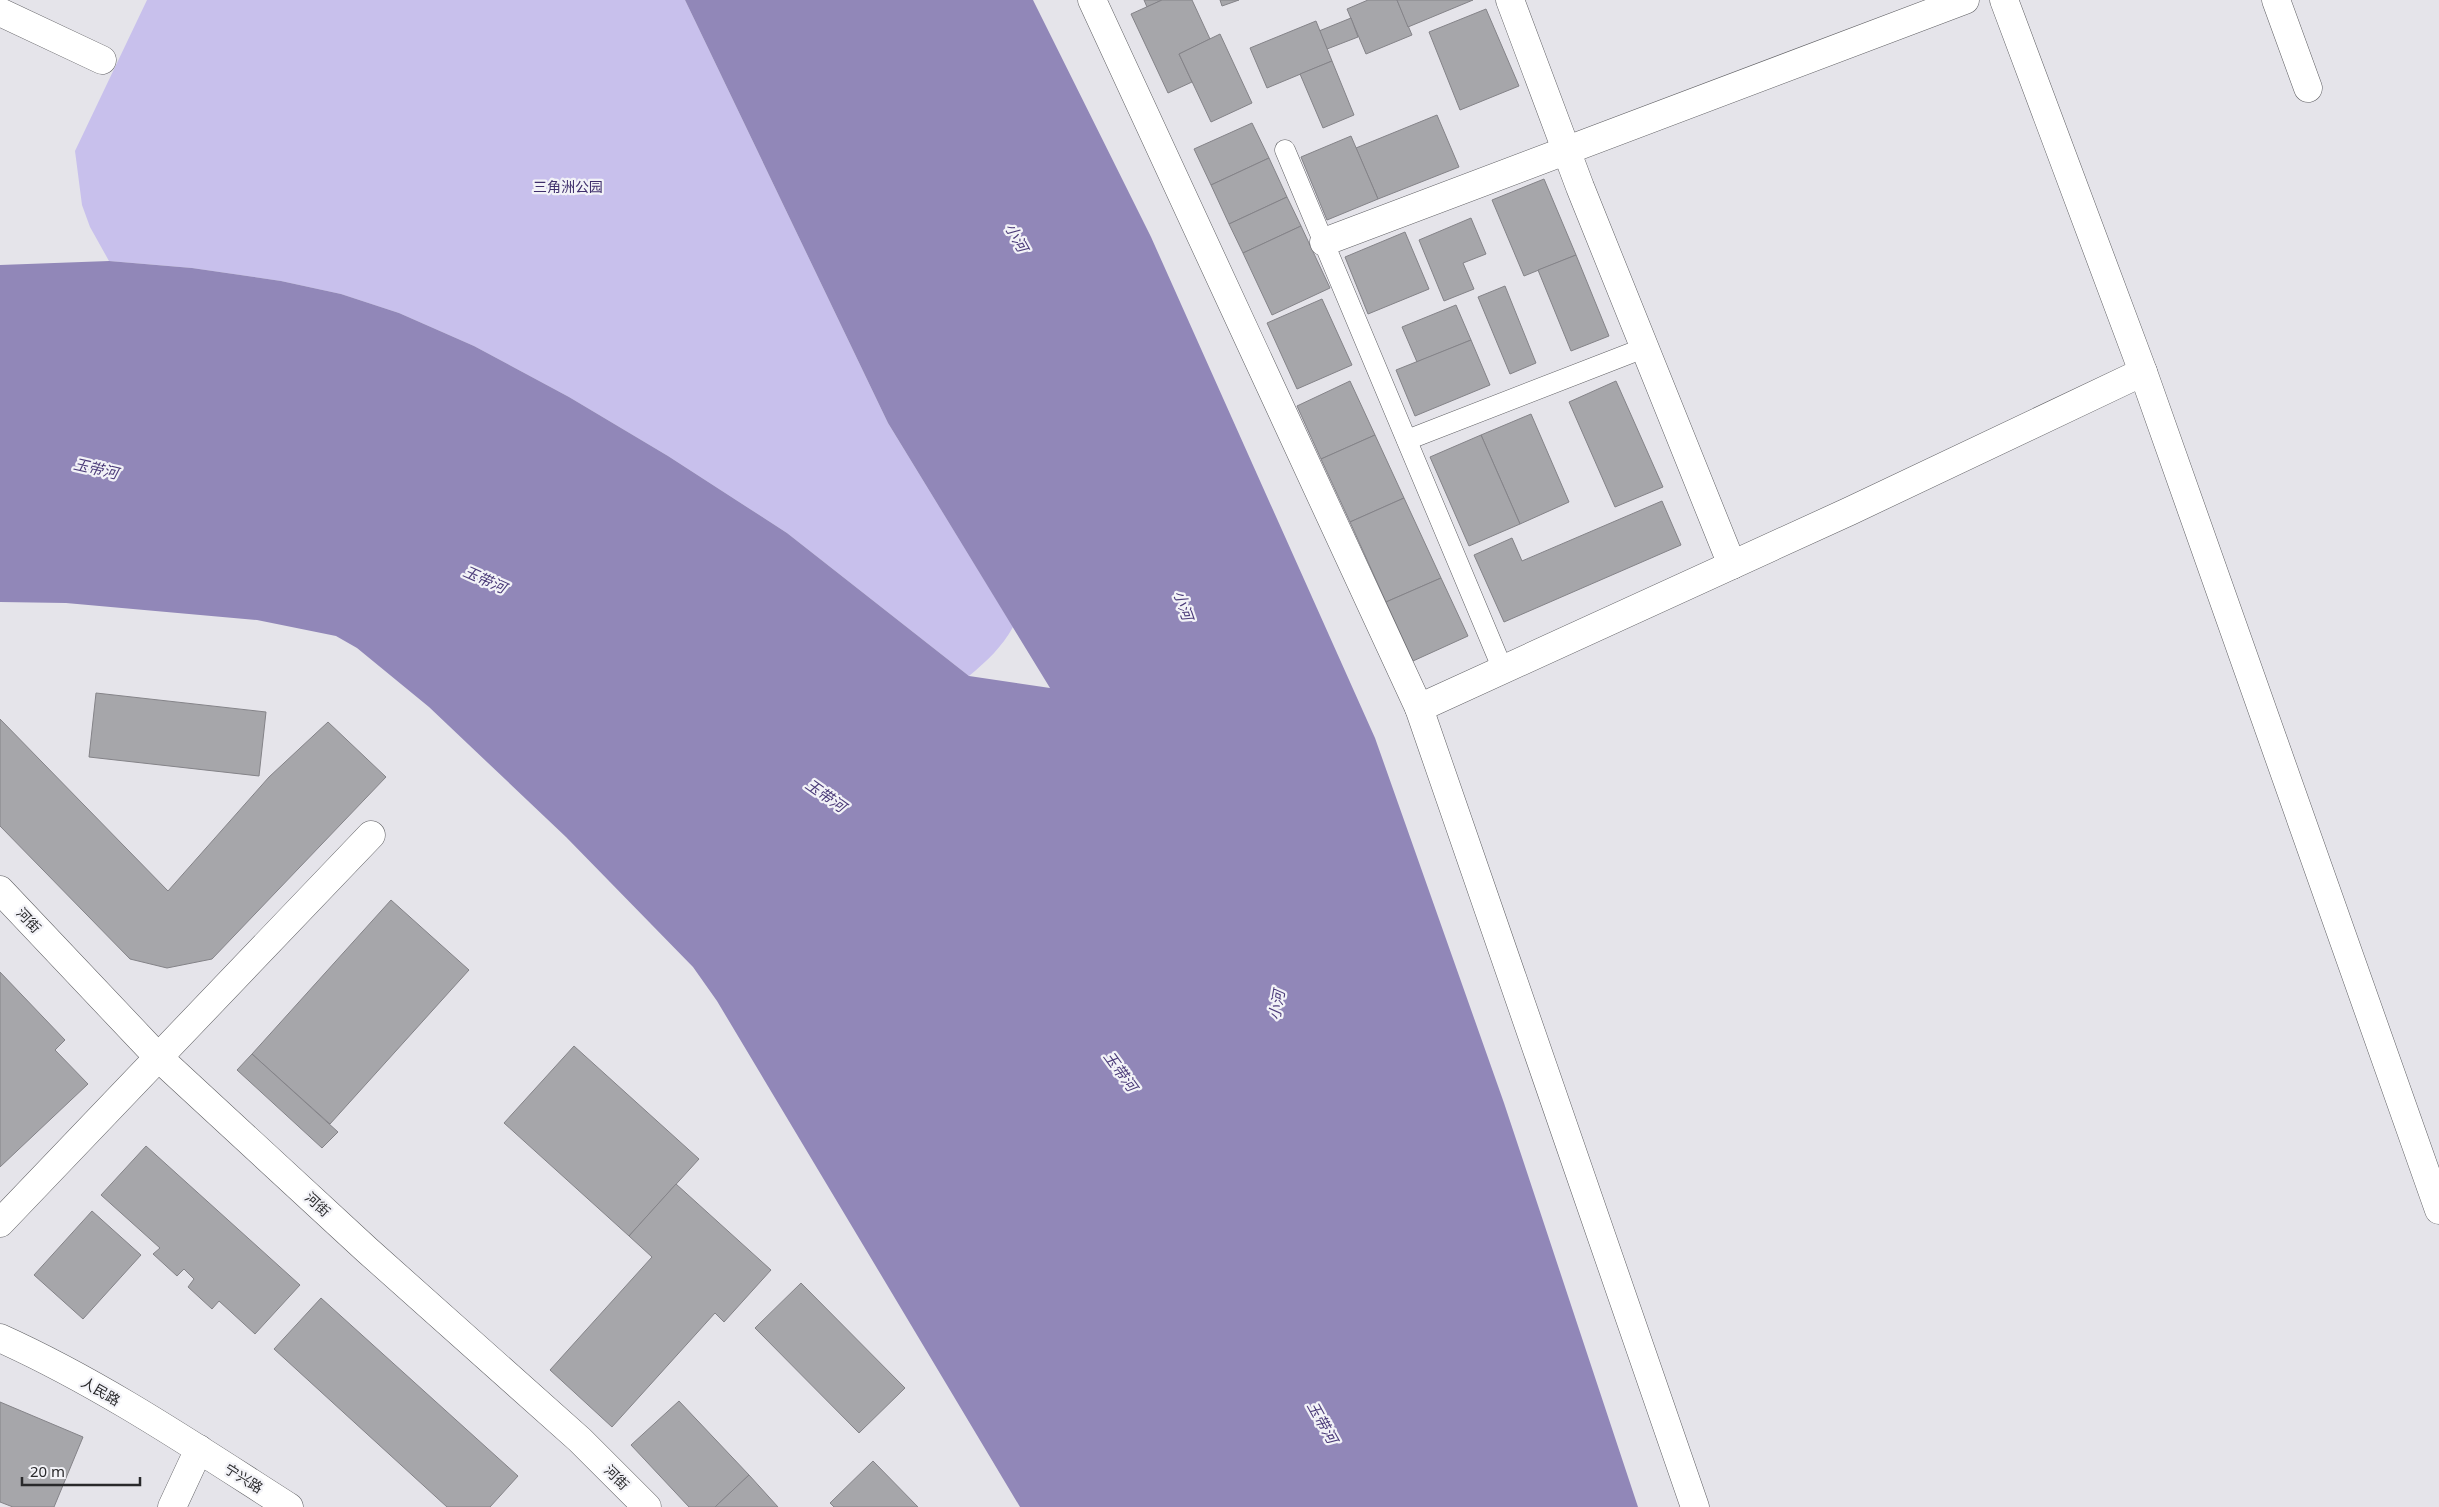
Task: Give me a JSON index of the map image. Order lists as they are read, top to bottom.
{
  "streets": {
    "street": ["河街", "人民路", "宁兴路"]
  },
  "crossings": [
    ["人民路", "宁兴路"]
  ],
  "water": ["小河", "玉带河"],
  "parks": ["三角洲公园"],
  "scale_bar": "20 m"
}
